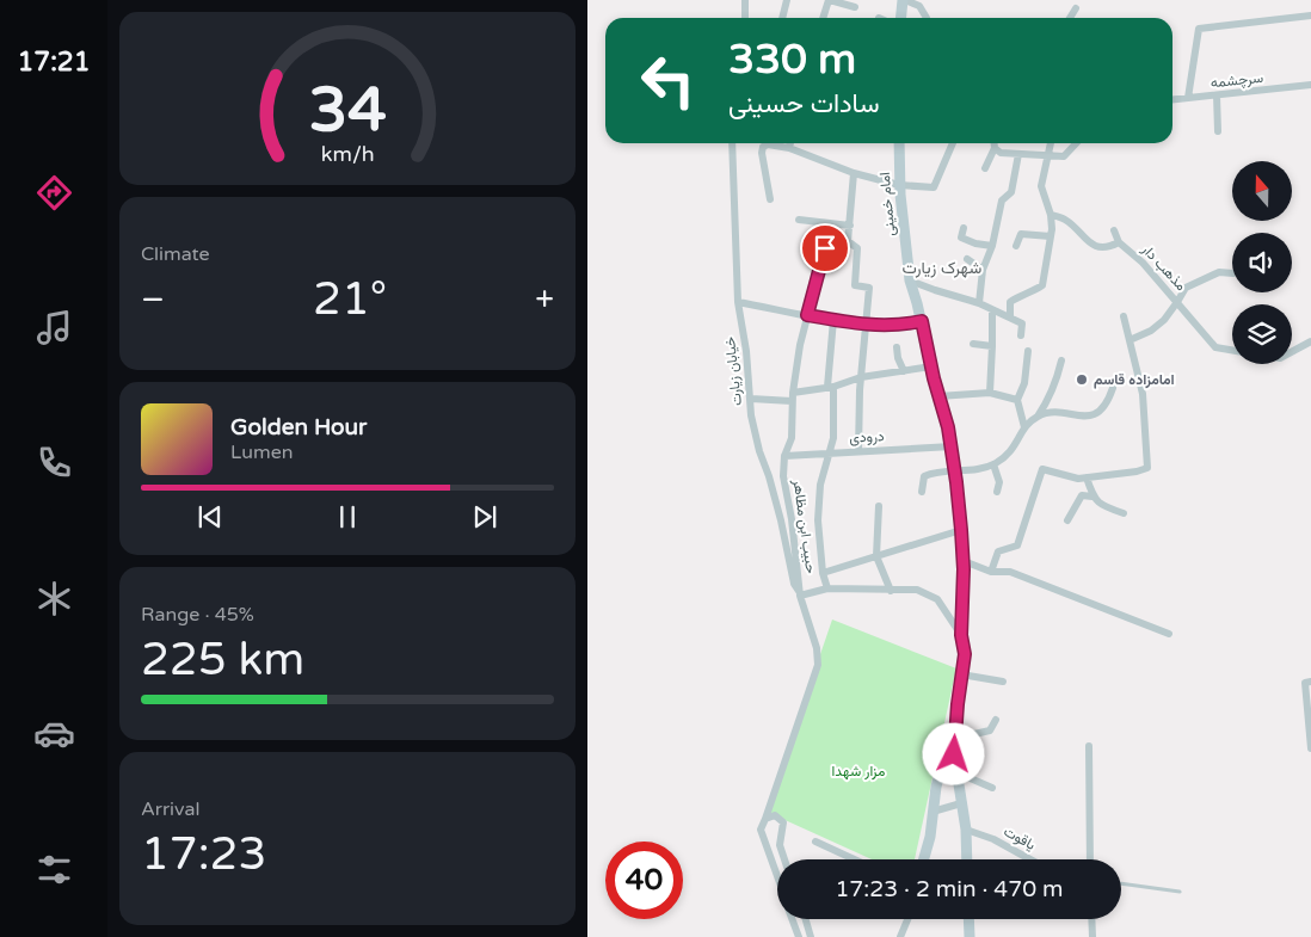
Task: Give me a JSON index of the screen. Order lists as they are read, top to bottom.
{
  "streets": {
    "street": [
      "سرچشمه",
      "امام خمینی",
      "مذهب دار",
      "خیابان زیارت",
      "درودی",
      "حبیب ابن مظاهر",
      "یاقوت"
    ]
  },
  "crossings": [
    ["امام خمینی", "درودی"],
    ["امام خمینی", "حبیب ابن مظاهر"],
    ["امام خمینی", "یاقوت"],
    ["خیابان زیارت", "حبیب ابن مظاهر"],
    ["درودی", "حبیب ابن مظاهر"]
  ],
  "districts": ["شهرک زیارت"],
  "parks": ["مزار شهدا"],
  "places": ["امامزاده قاسم"],
  "north": "top",
  "page": {
    "tabs": "17:21",
    "turn": ["330 m", "سادات حسینی"],
    "tile": [
      "Climate",
      ["Range · 45%", "225 km"],
      ["Arrival", "17:23"]
    ],
    "heat": ["−", "21°", "+"],
    "song": ["Golden Hour", "Lumen"],
    "limit": "40",
    "trip": "17:23 · 2 min · 470 m",
    "gauge": ["34", "km/h"]
  }
}
